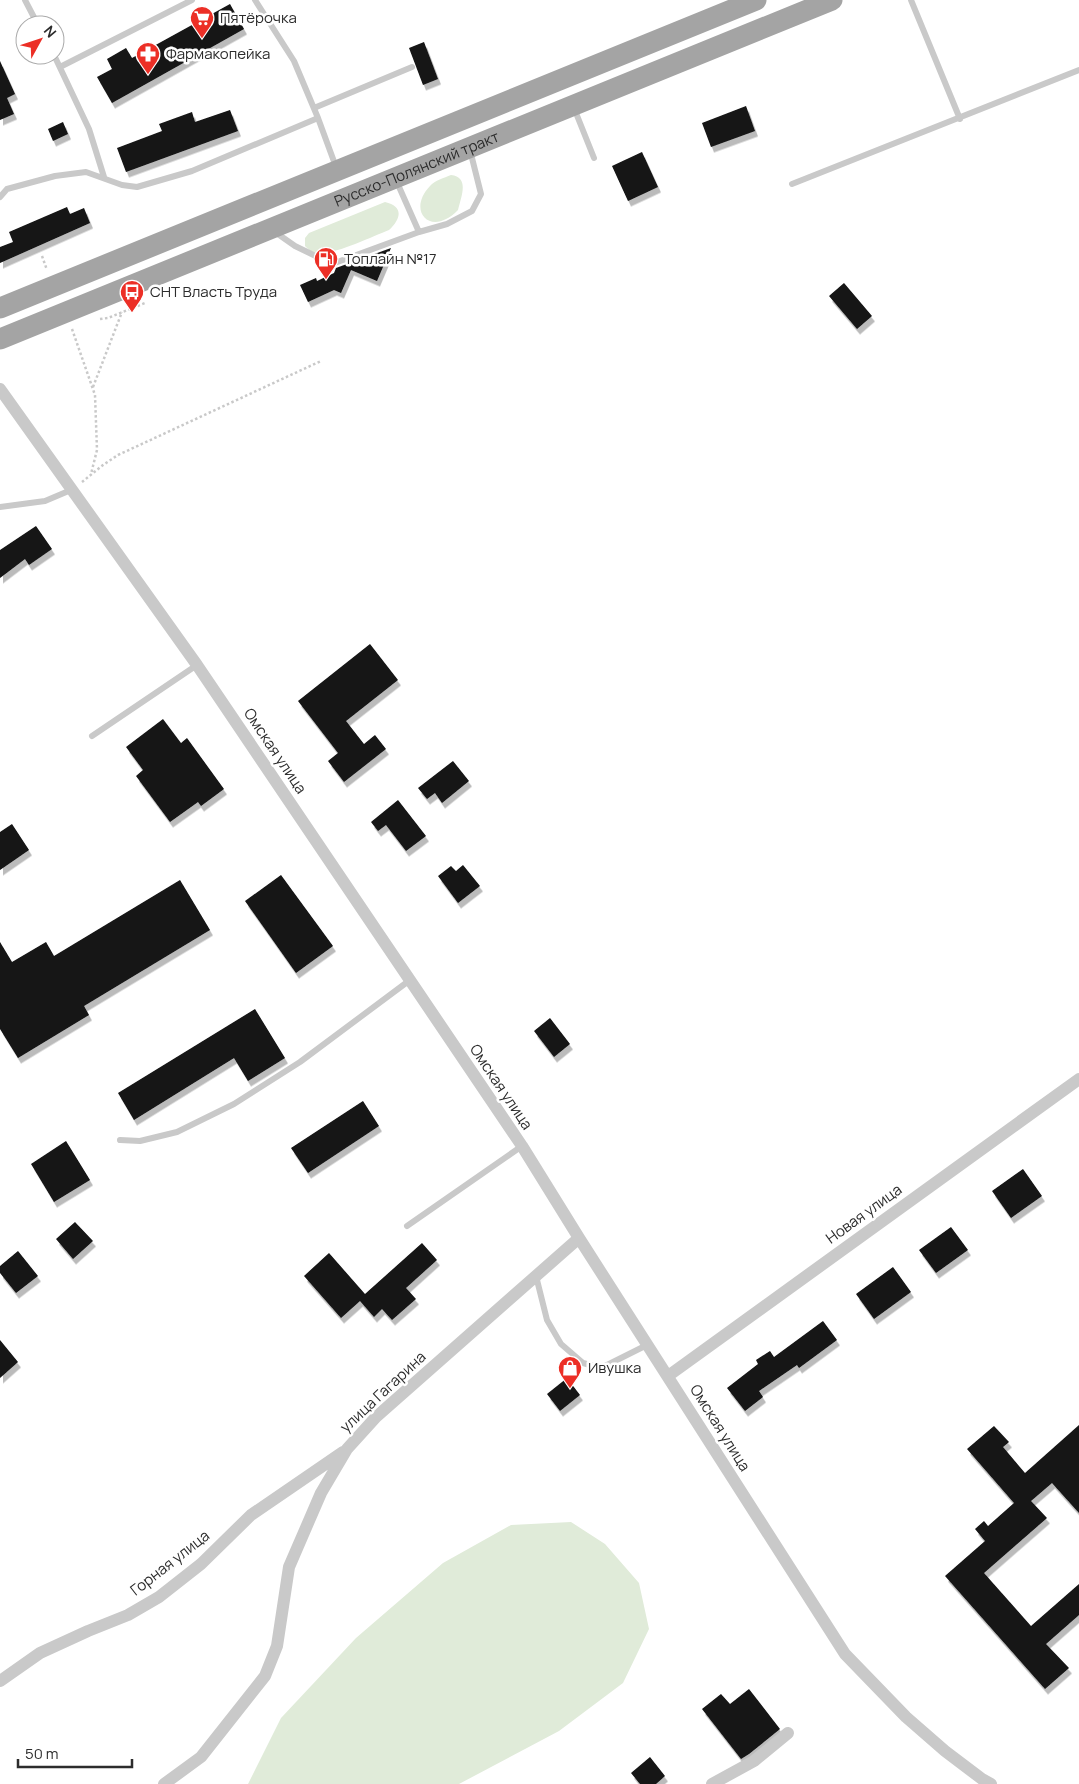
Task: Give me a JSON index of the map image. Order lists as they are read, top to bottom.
{
  "streets": {
    "main road": ["Русско-Полянский тракт"],
    "street": [
      "Омская улица",
      "Новая улица",
      "улица Гагарина",
      "Горная улица"
    ]
  },
  "crossings": [
    ["Омская улица", "Новая улица"],
    ["Омская улица", "улица Гагарина"],
    ["улица Гагарина", "Горная улица"]
  ],
  "places": {
    "supermarket": ["Пятёрочка"],
    "pharmacy": ["Фармакопейка"],
    "fuel station": ["Топлайн №17"],
    "bus stop": ["СНТ Власть Труда"],
    "shop": ["Ивушка"]
  },
  "scale_bar": "50 m",
  "north": "top right"
}
